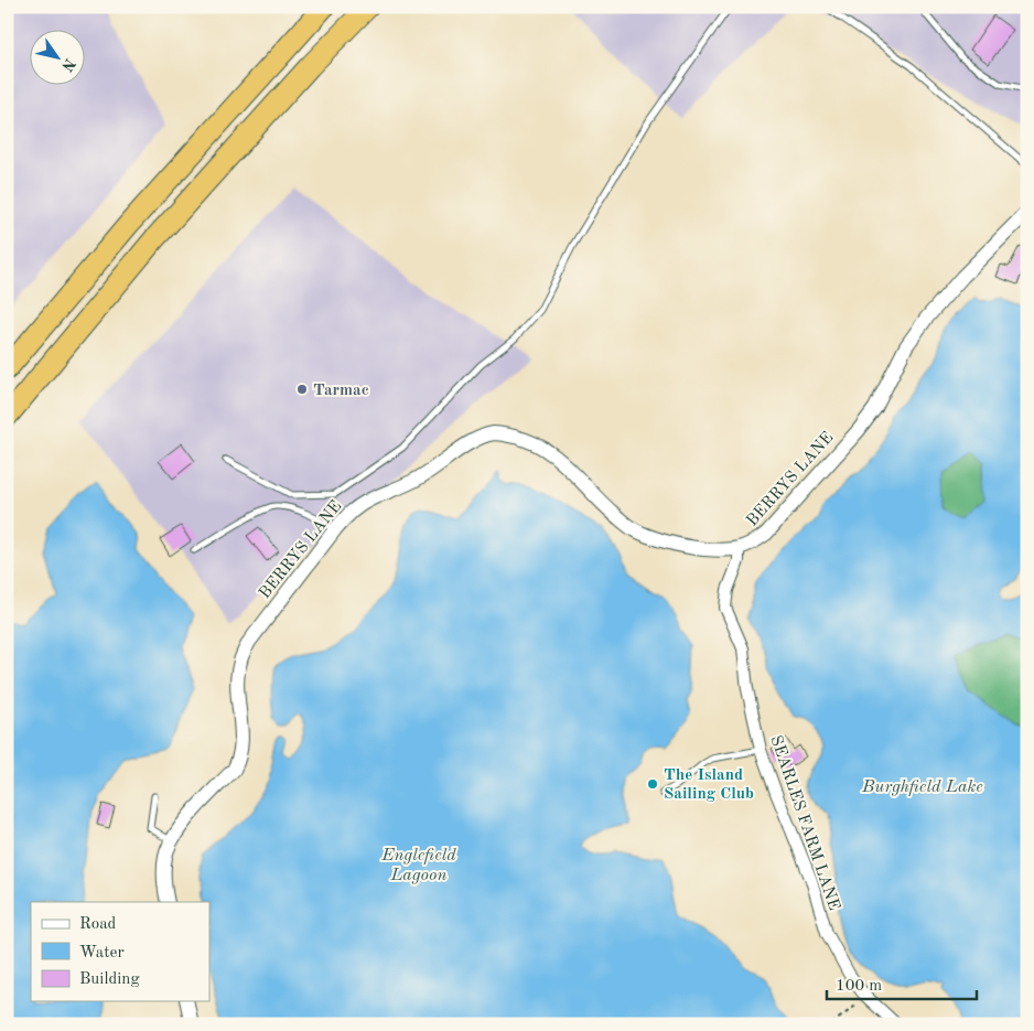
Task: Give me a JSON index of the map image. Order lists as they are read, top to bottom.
{
  "streets": {
    "street": ["BERRYS LANE", "SEARLES FARM LANE"]
  },
  "crossings": [
    ["BERRYS LANE", "SEARLES FARM LANE"]
  ],
  "water": ["Burghfield Lake", "Englefield Lagoon"],
  "places": ["Tarmac", "The Island Sailing Club"],
  "legend": ["Road", "Water", "Building"],
  "scale_bar": "100 m",
  "north": "bottom right"
}
